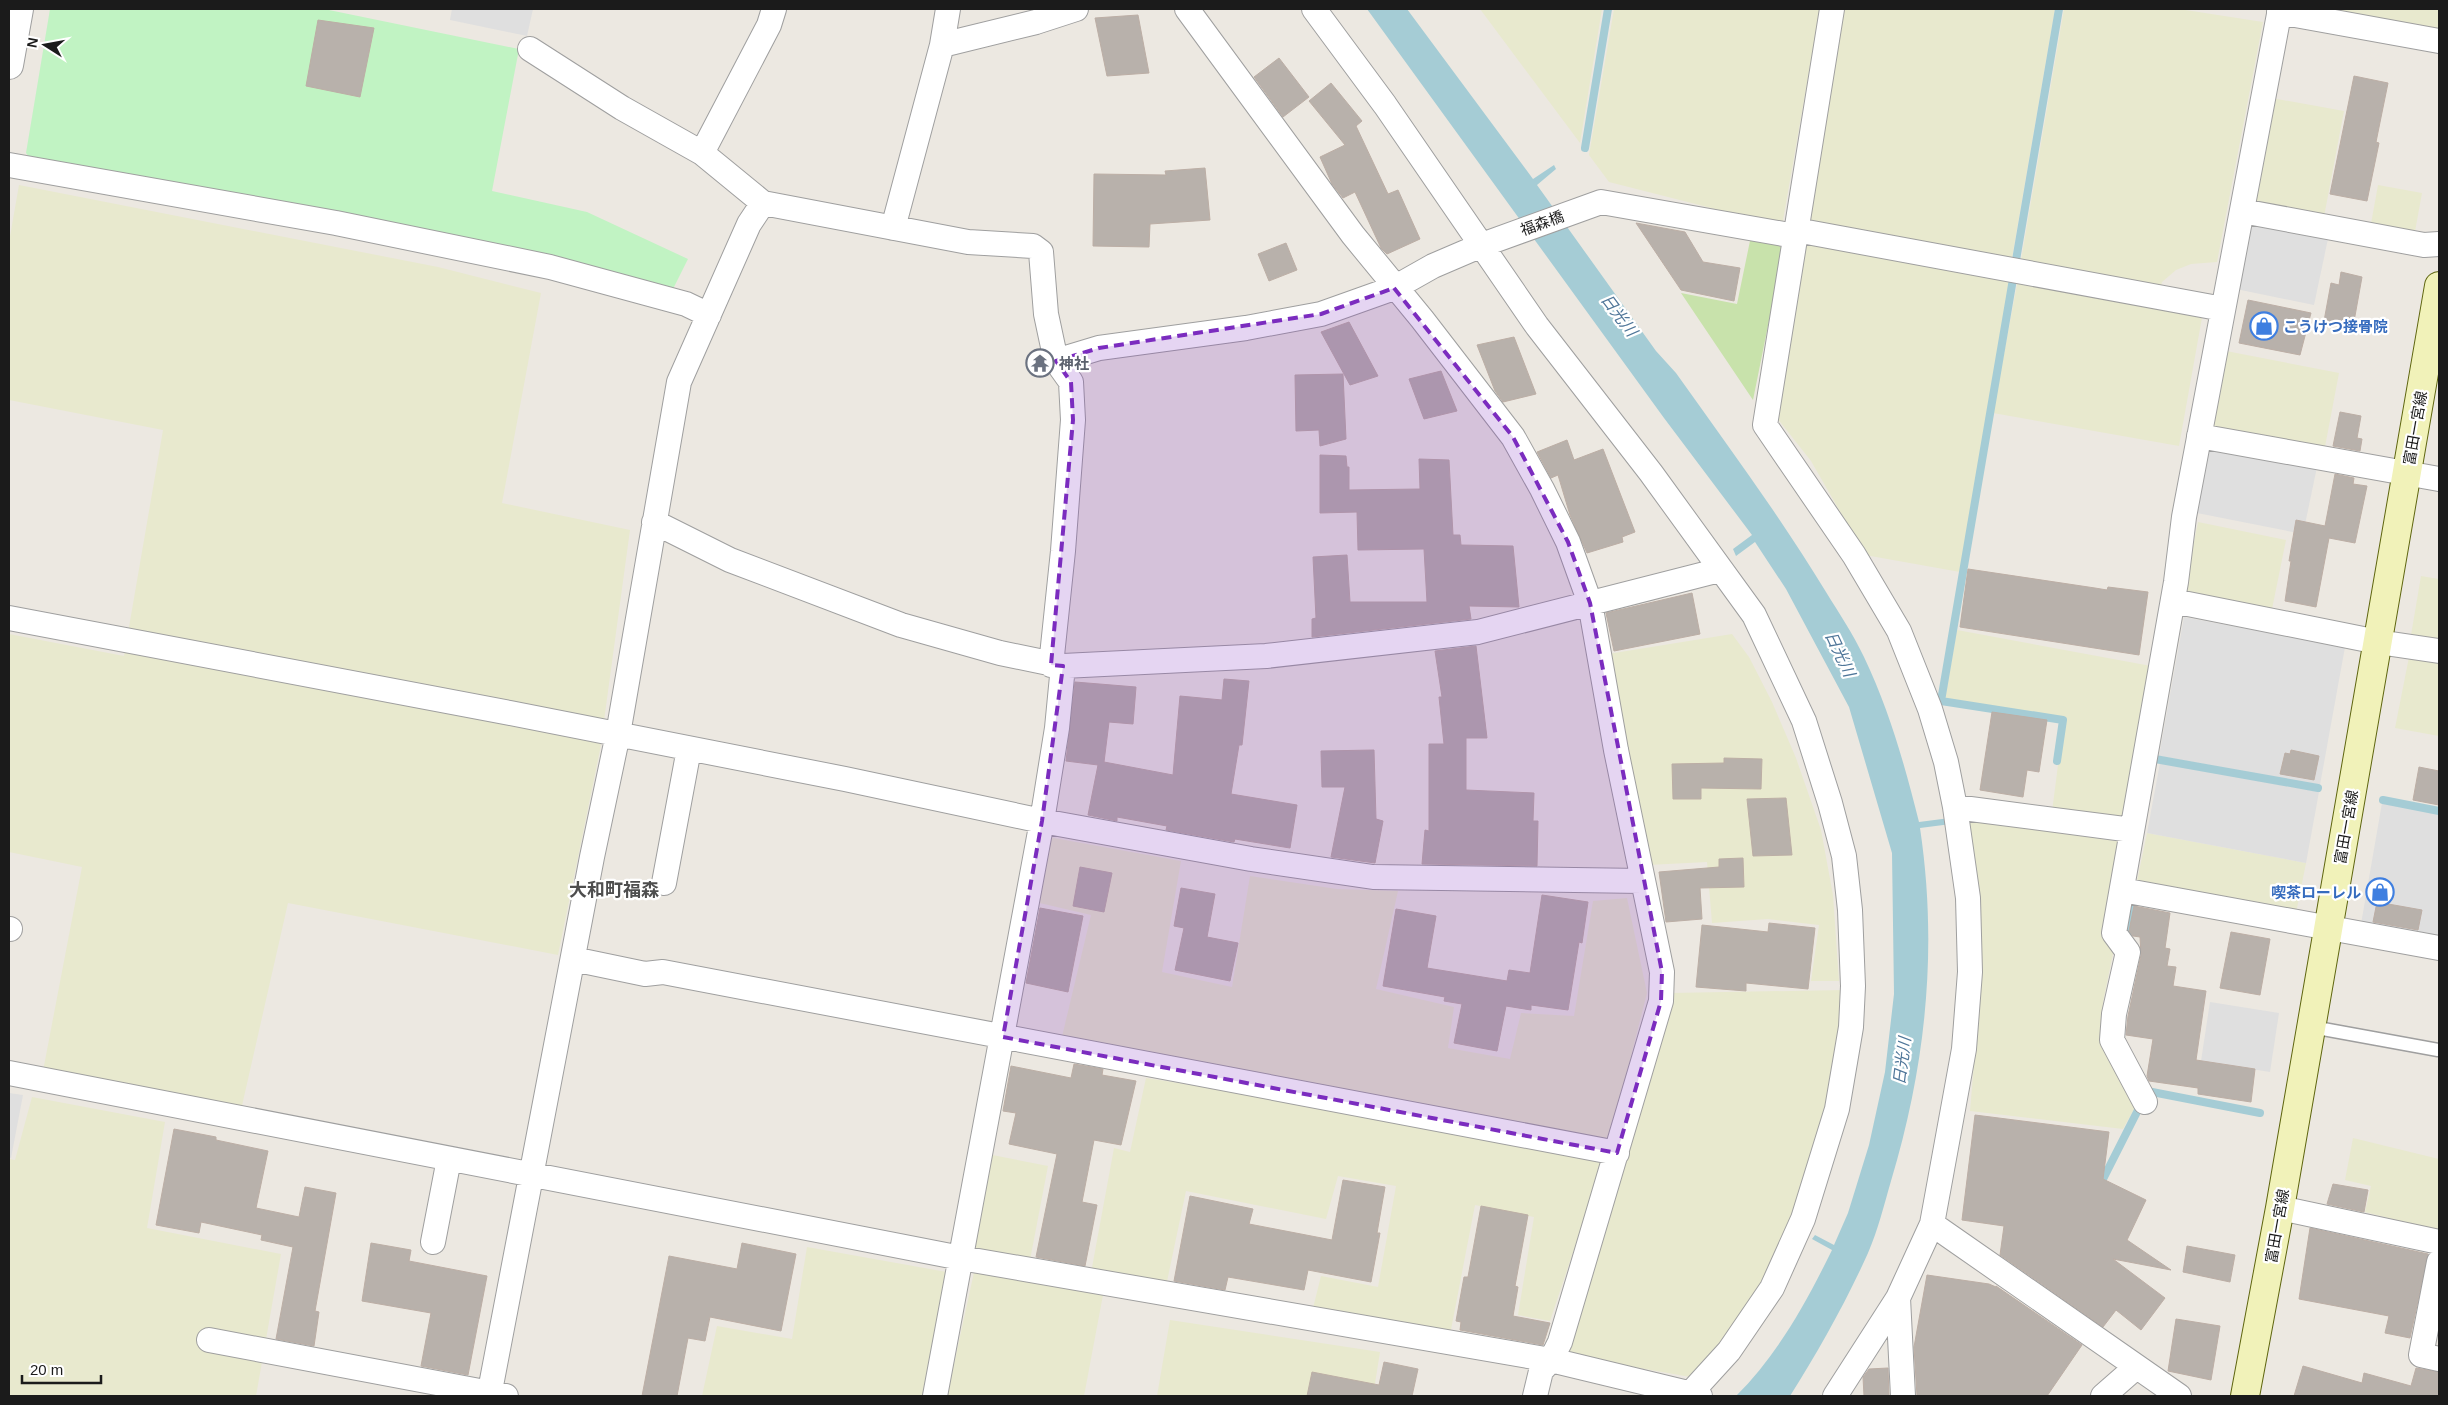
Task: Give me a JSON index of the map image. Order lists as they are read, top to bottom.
{
  "streets": {
    "main road": ["富田一宮線"],
    "street": ["福森橋"]
  },
  "districts": ["大和町福森"],
  "water": ["日光川"],
  "places": {
    "shop": ["こうけつ接骨院", "喫茶ローレル"],
    "temple": ["神社"]
  },
  "scale_bar": "20 m",
  "north": "left"
}
